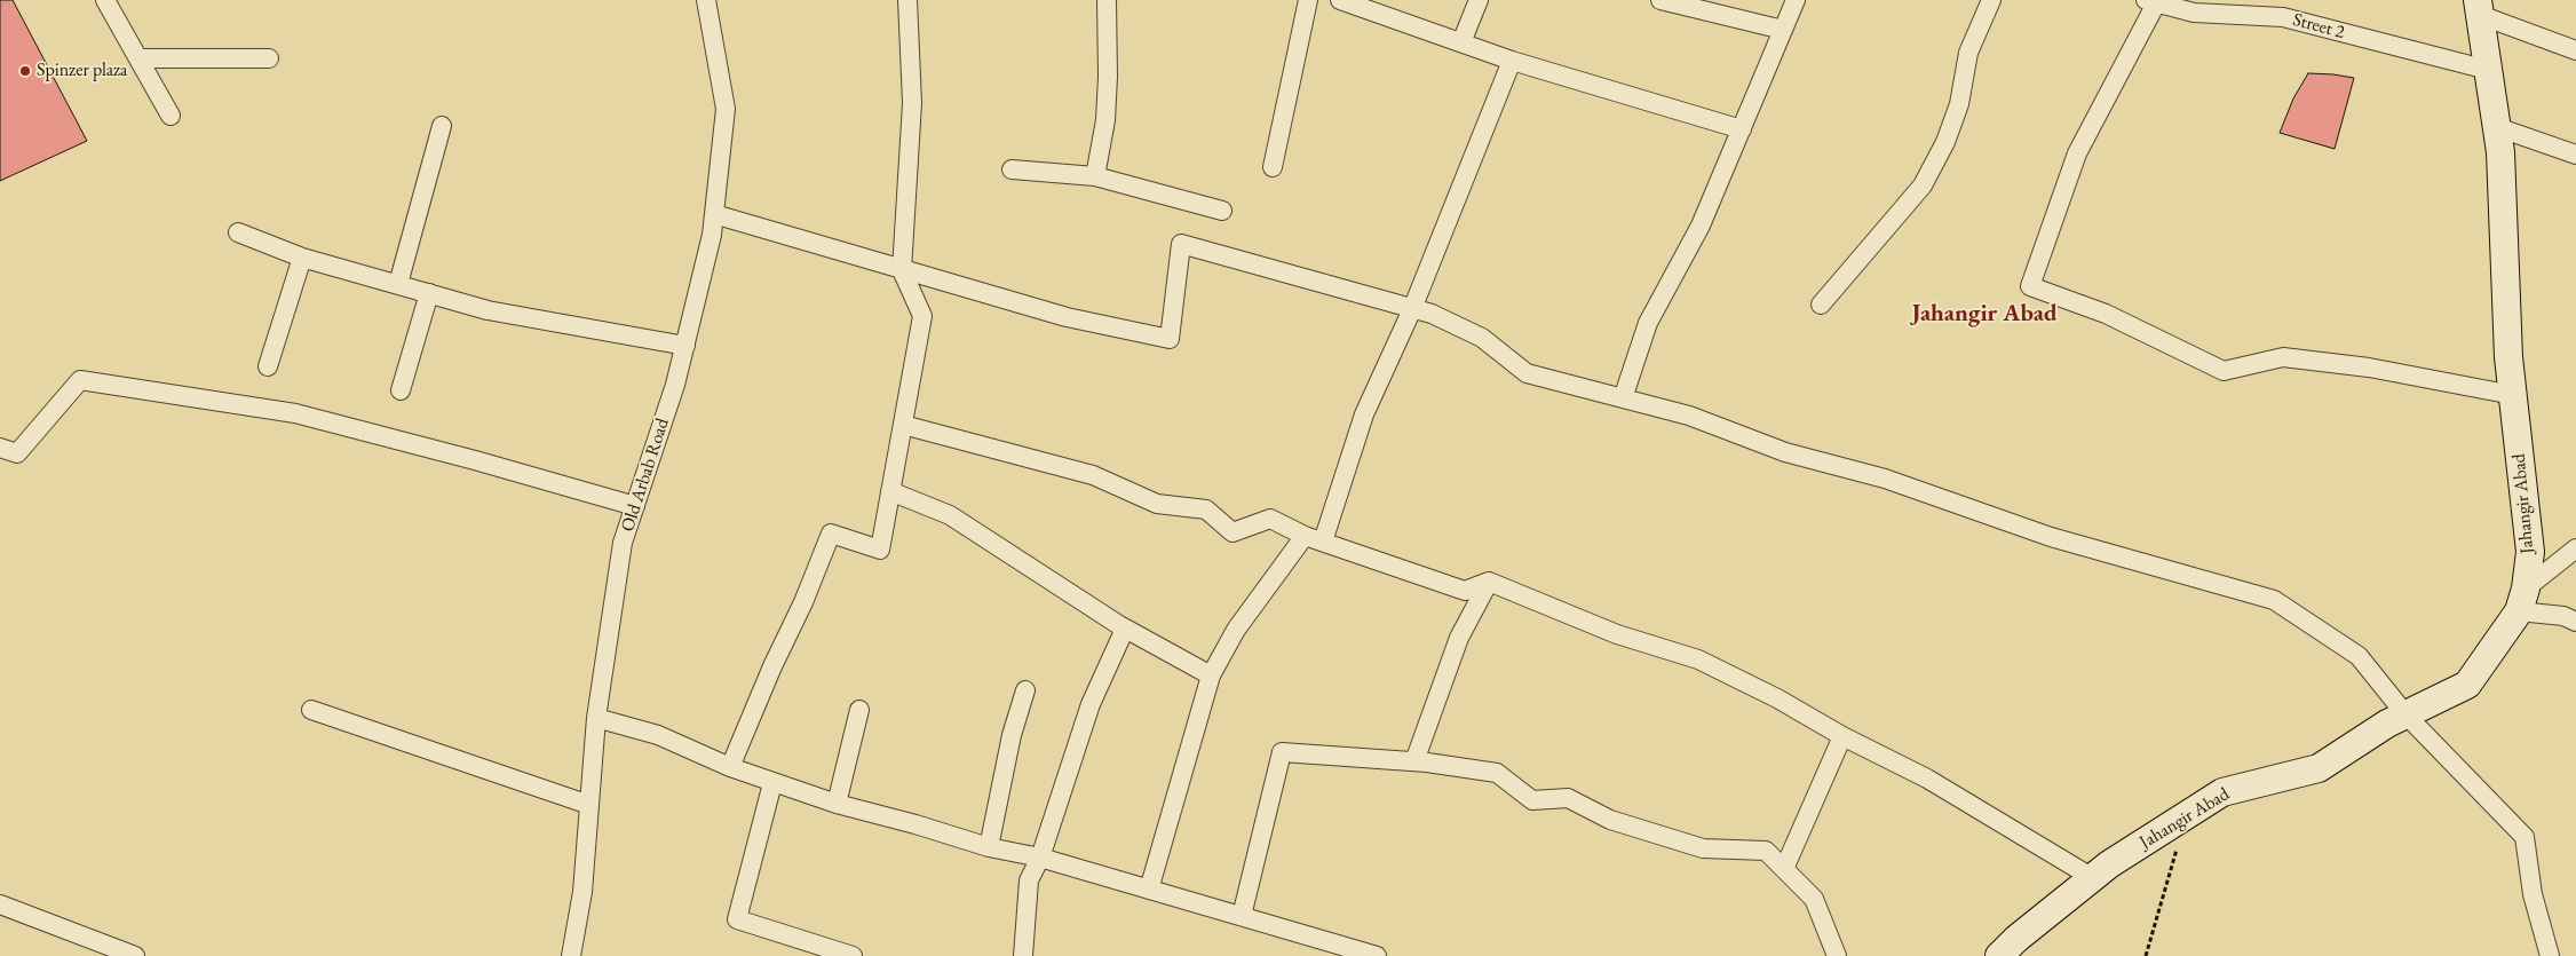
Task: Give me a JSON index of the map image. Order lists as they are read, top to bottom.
{
  "streets": {
    "street": ["Street 2", "Old Arbab Road", "Jahangir Abad"]
  },
  "crossings": [
    ["Street 2", "Jahangir Abad"]
  ],
  "districts": ["Jahangir Abad"],
  "places": ["Spinzer plaza"]
}
